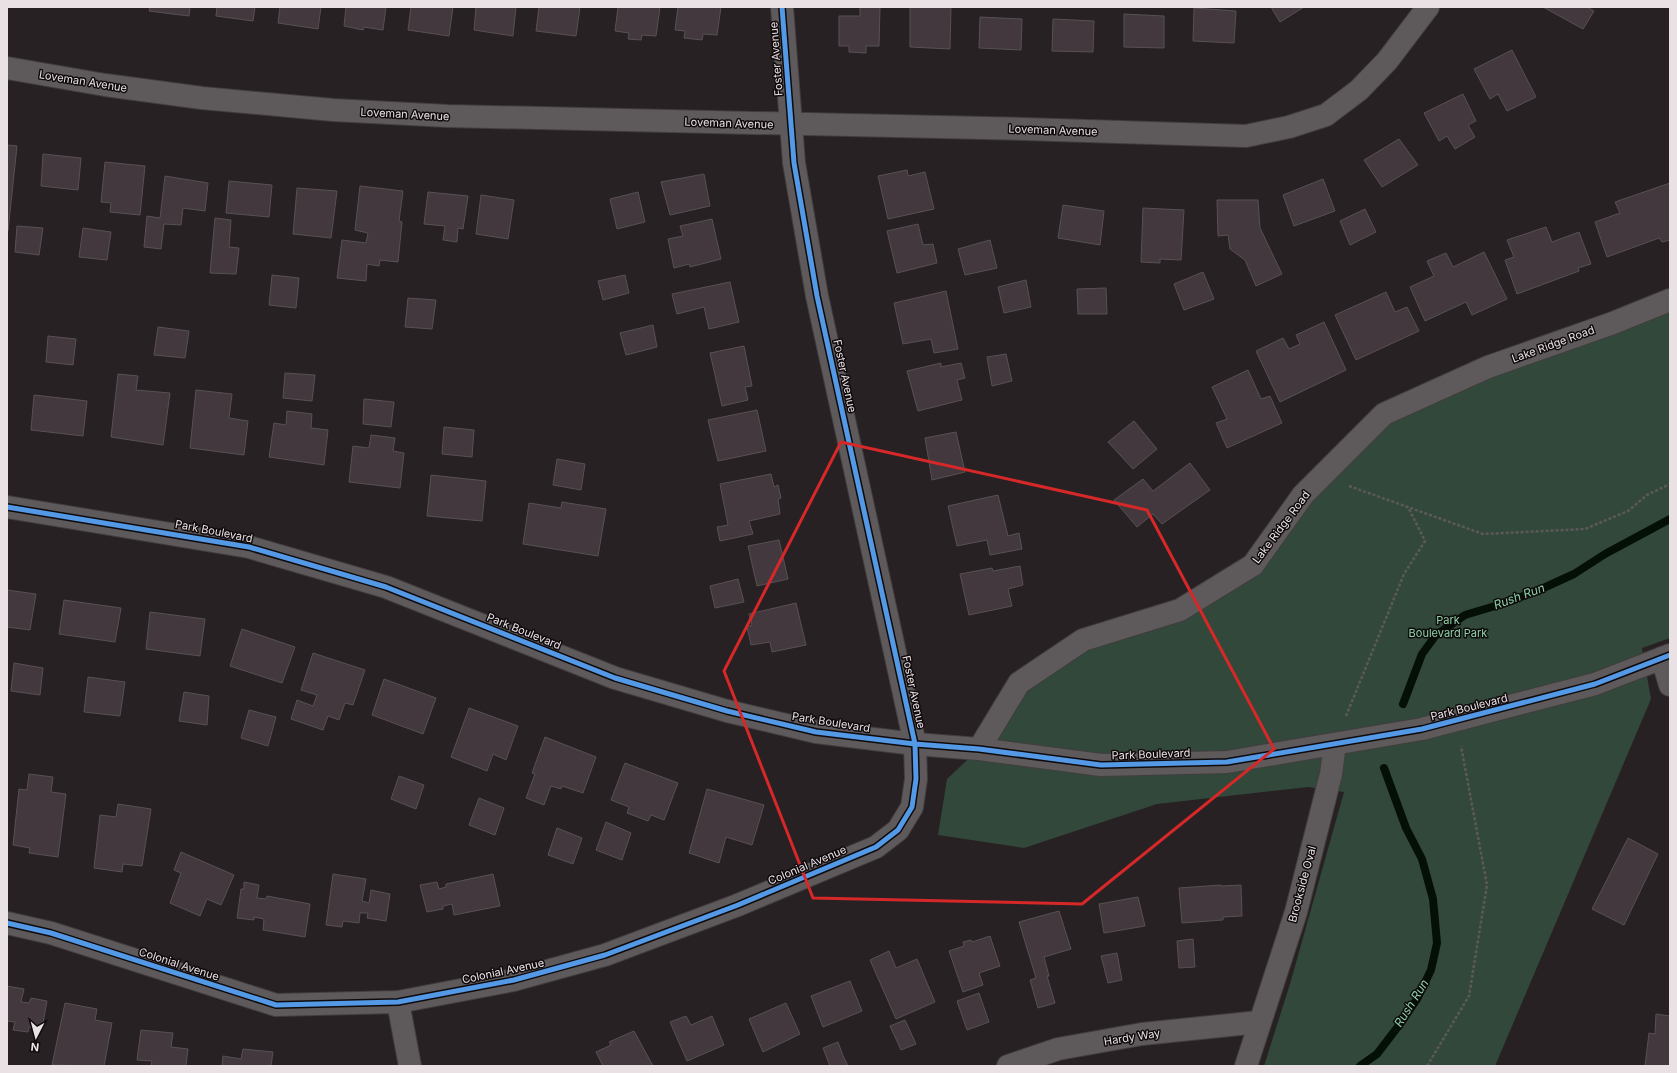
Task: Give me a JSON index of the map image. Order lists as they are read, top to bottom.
{
  "streets": {
    "street": [
      "Foster Avenue",
      "Loveman Avenue",
      "Lake Ridge Road",
      "Park Boulevard",
      "Colonial Avenue",
      "Brookside Oval",
      "Hardy Way"
    ]
  },
  "crossings": [
    ["Foster Avenue", "Loveman Avenue"],
    ["Foster Avenue", "Park Boulevard"],
    ["Foster Avenue", "Colonial Avenue"],
    ["Lake Ridge Road", "Park Boulevard"],
    ["Park Boulevard", "Colonial Avenue"],
    ["Park Boulevard", "Brookside Oval"],
    ["Brookside Oval", "Hardy Way"]
  ],
  "water": ["Rush Run"],
  "parks": ["Park Boulevard Park"],
  "north": "bottom"
}
